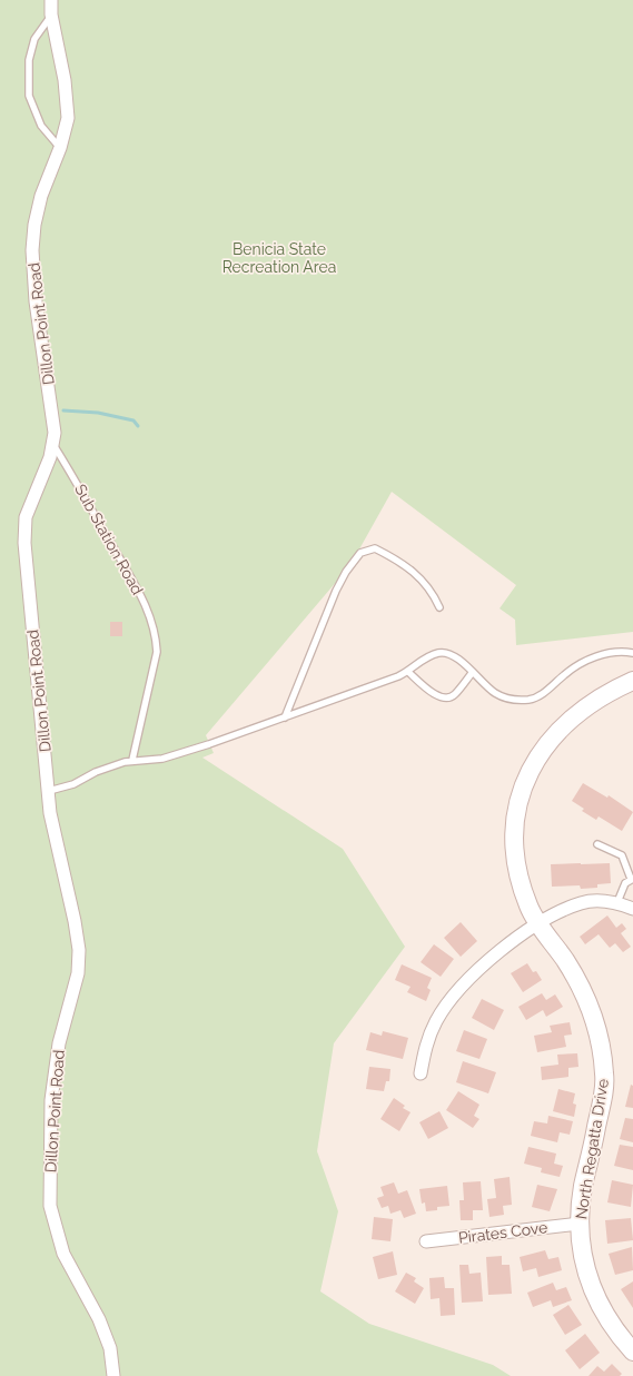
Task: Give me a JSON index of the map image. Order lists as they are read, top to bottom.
{
  "streets": {
    "street": ["Dillon Point Road", "North Regatta Drive", "Pirates Cove"],
    "lane": ["Sub Station Road"]
  },
  "crossings": [
    ["Dillon Point Road", "Sub Station Road"],
    ["North Regatta Drive", "Pirates Cove"]
  ],
  "parks": ["Benicia State Recreation Area"]
}
